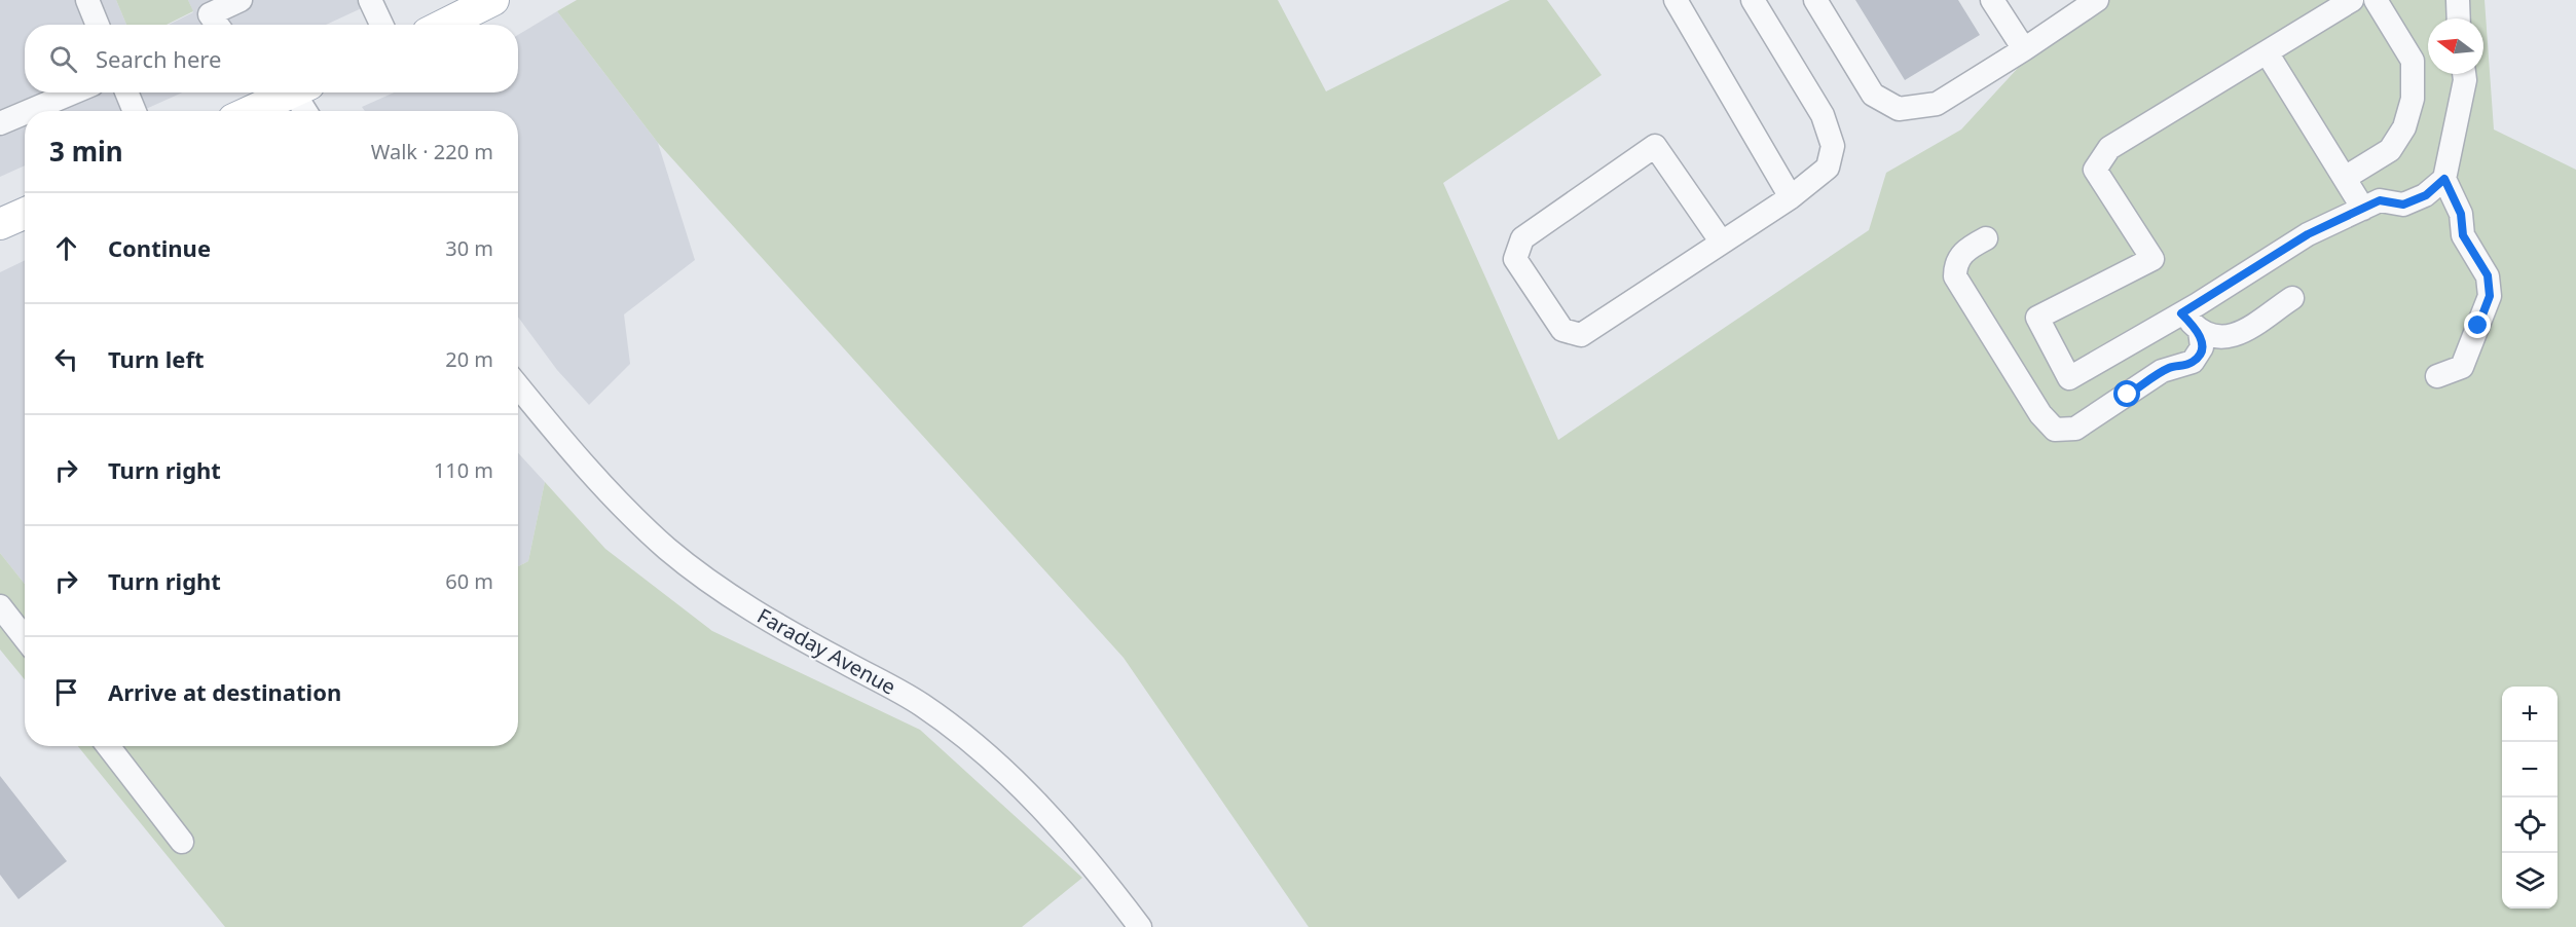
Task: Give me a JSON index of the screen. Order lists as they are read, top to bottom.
{
  "streets": {
    "street": ["Faraday Avenue"]
  },
  "north": "left",
  "page": {
    "search": "Search here",
    "heading": ["3 min", "Walk · 220 m"],
    "list": [
      ["Continue", "30 m"],
      ["Turn left", "20 m"],
      ["Turn right", "110 m"],
      ["Turn right", "60 m"],
      "Arrive at destination"
    ],
    "map_buttons": ["+", "−"]
  }
}
